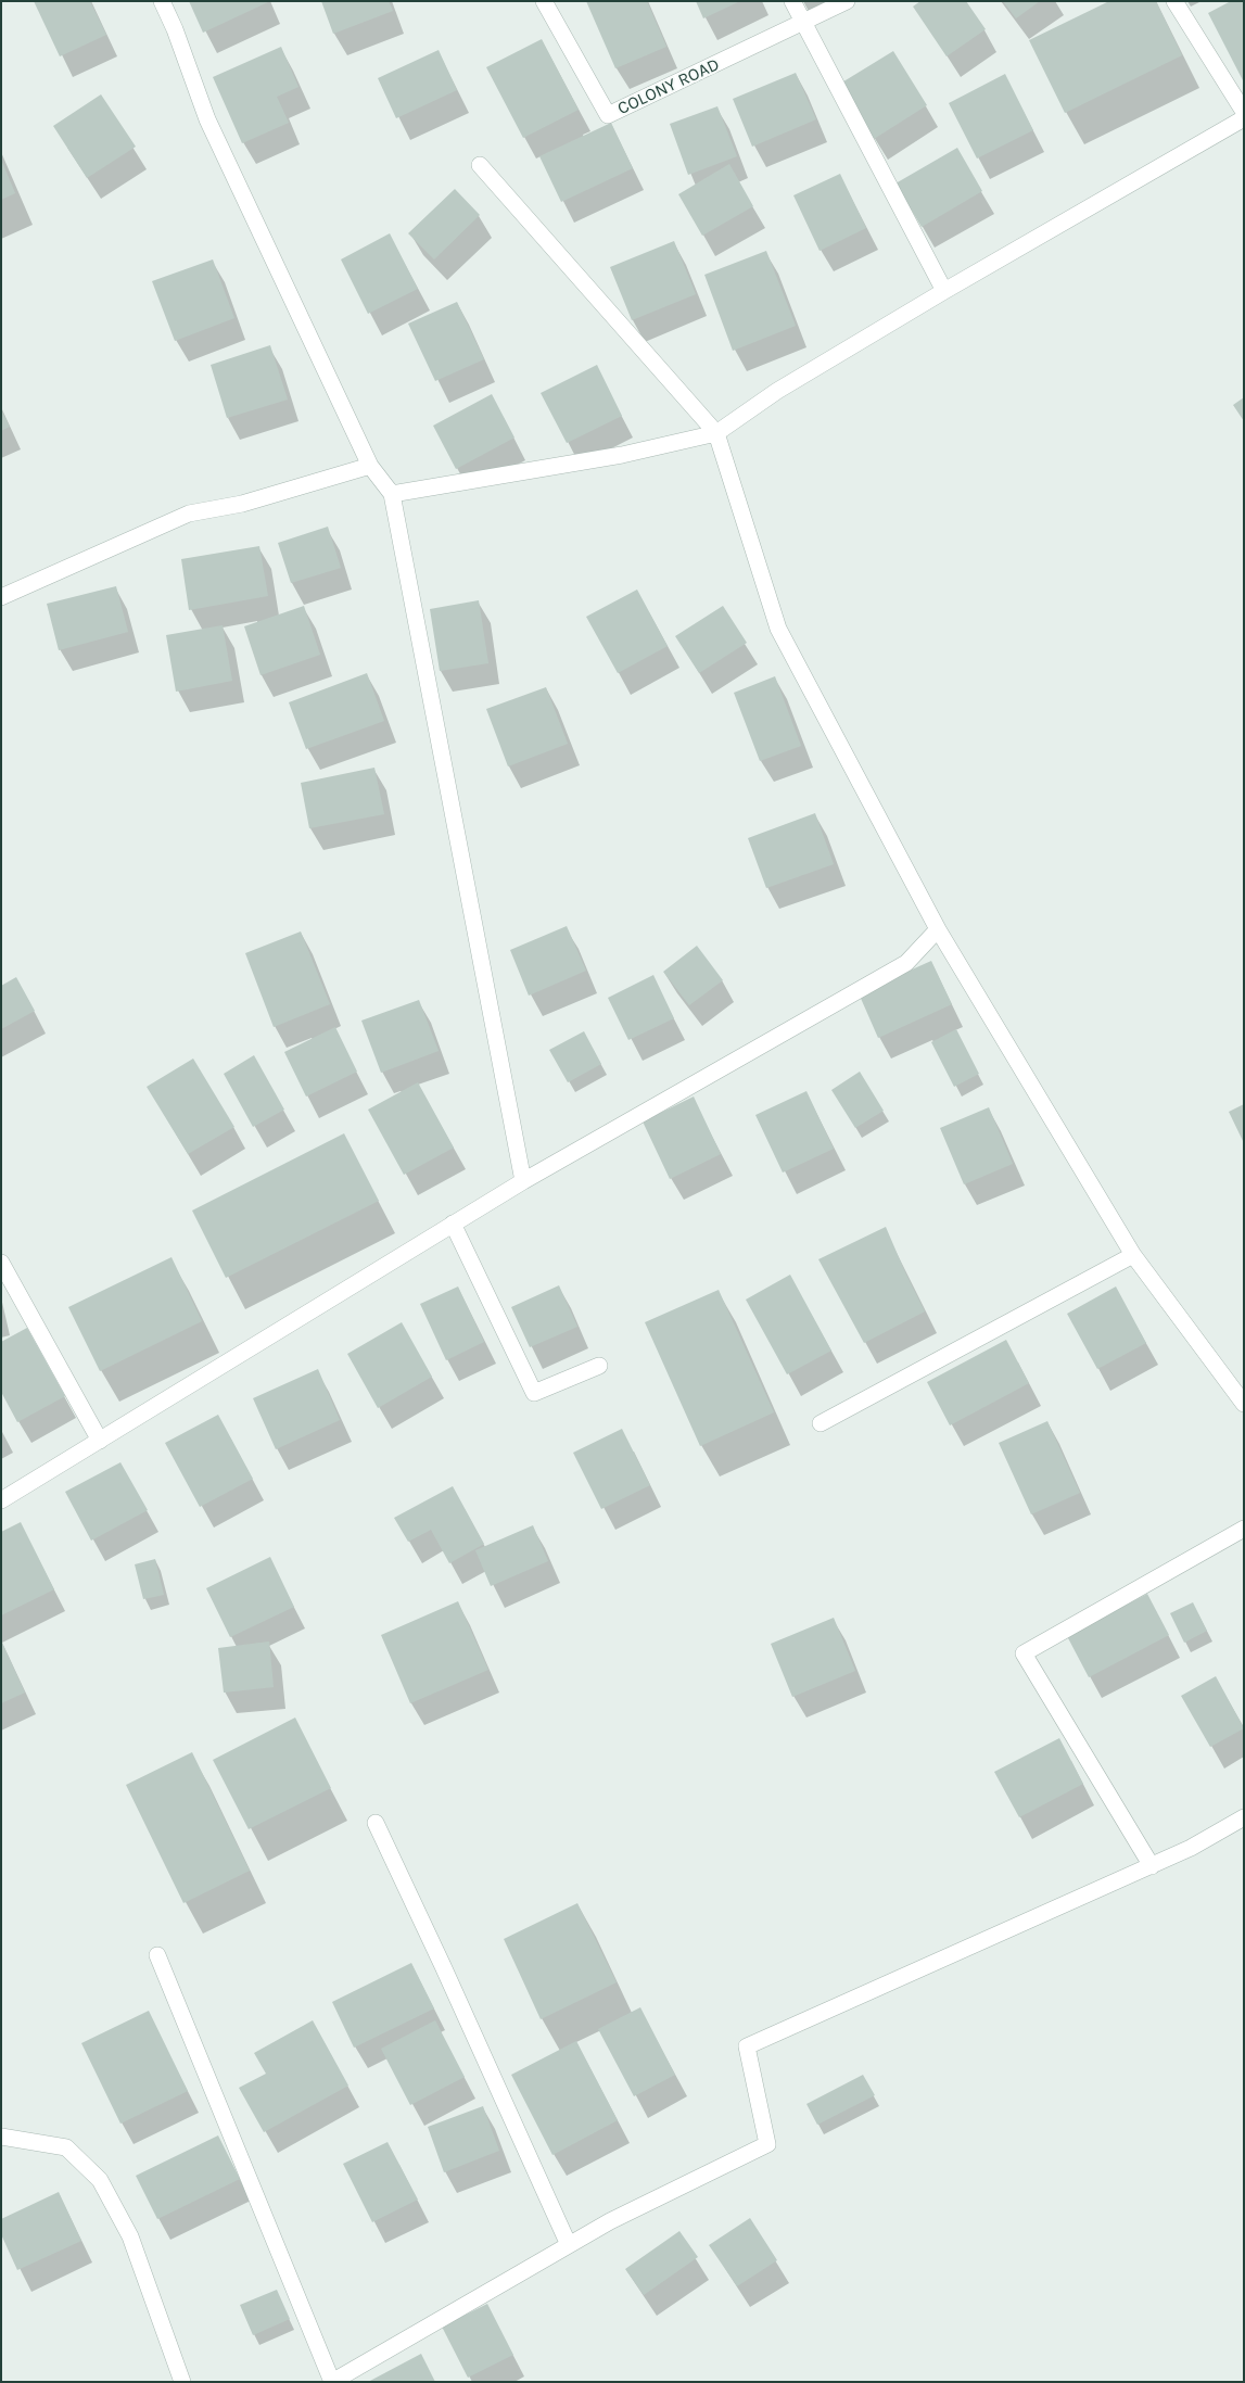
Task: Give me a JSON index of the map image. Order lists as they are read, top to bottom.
{
  "streets": {
    "street": ["COLONY ROAD"]
  }
}
